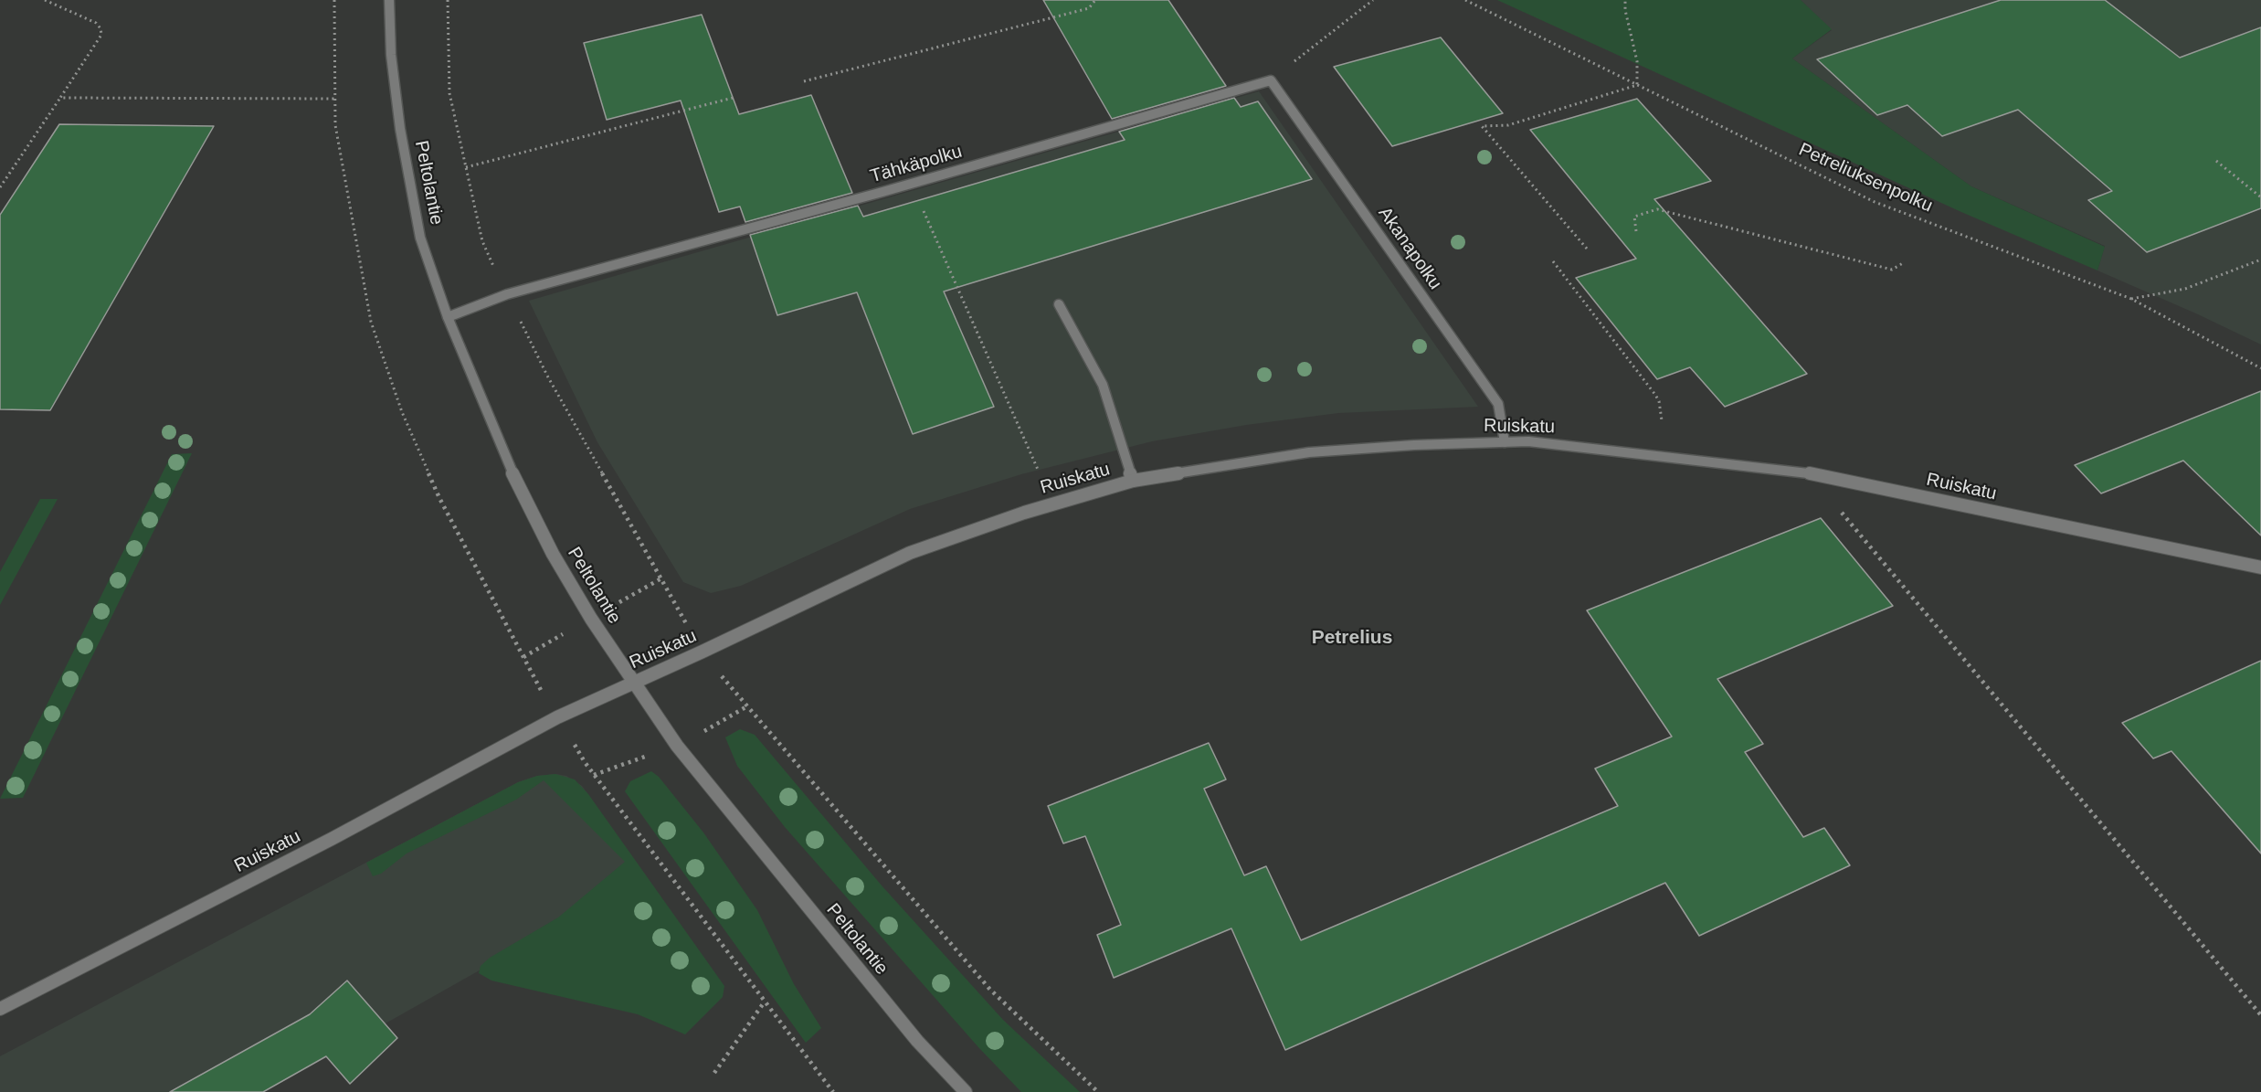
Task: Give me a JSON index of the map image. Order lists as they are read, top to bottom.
{
  "streets": {
    "street": [
      "Tähkäpolku",
      "Peltolantie",
      "Akanapolku",
      "Ruiskatu"
    ],
    "path": ["Petreliuksenpolku"]
  },
  "crossings": [
    ["Tähkäpolku", "Peltolantie"],
    ["Tähkäpolku", "Akanapolku"],
    ["Peltolantie", "Ruiskatu"],
    ["Akanapolku", "Ruiskatu"]
  ],
  "districts": ["Petrelius"]
}
